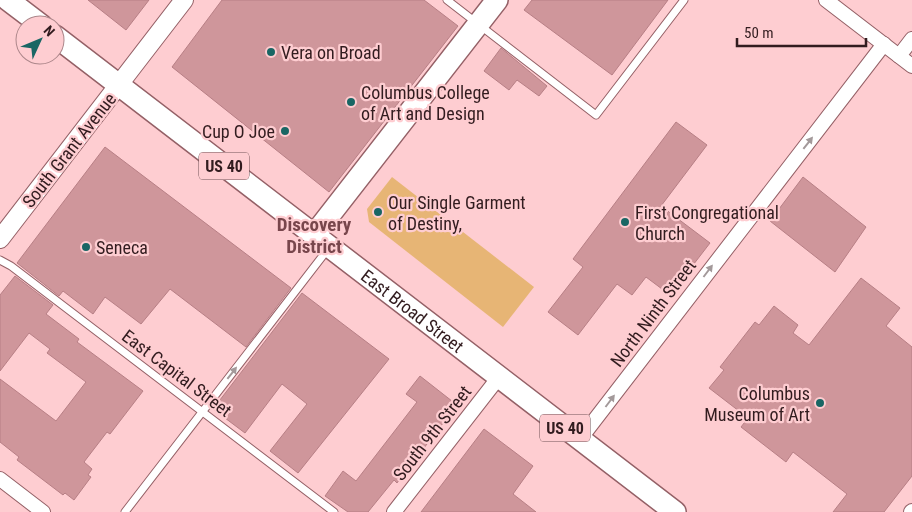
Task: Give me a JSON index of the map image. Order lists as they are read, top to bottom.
{
  "streets": {
    "main road": ["US 40", "East Broad Street"],
    "street": ["South Grant Avenue", "North Ninth Street", "South 9th Street"],
    "lane": ["East Capital Street"]
  },
  "crossings": [
    ["South Grant Avenue", "East Broad Street"],
    ["East Broad Street", "North Ninth Street"],
    ["East Broad Street", "South 9th Street"]
  ],
  "one_way": ["North Ninth Street"],
  "districts": ["Discovery District"],
  "places": [
    "Vera on Broad",
    "Columbus College of Art and Design",
    "Cup O Joe",
    "Our Single Garment of Destiny,",
    "First Congregational Church",
    "Seneca",
    "Columbus Museum of Art"
  ],
  "scale_bar": "50 m",
  "north": "top right"
}
